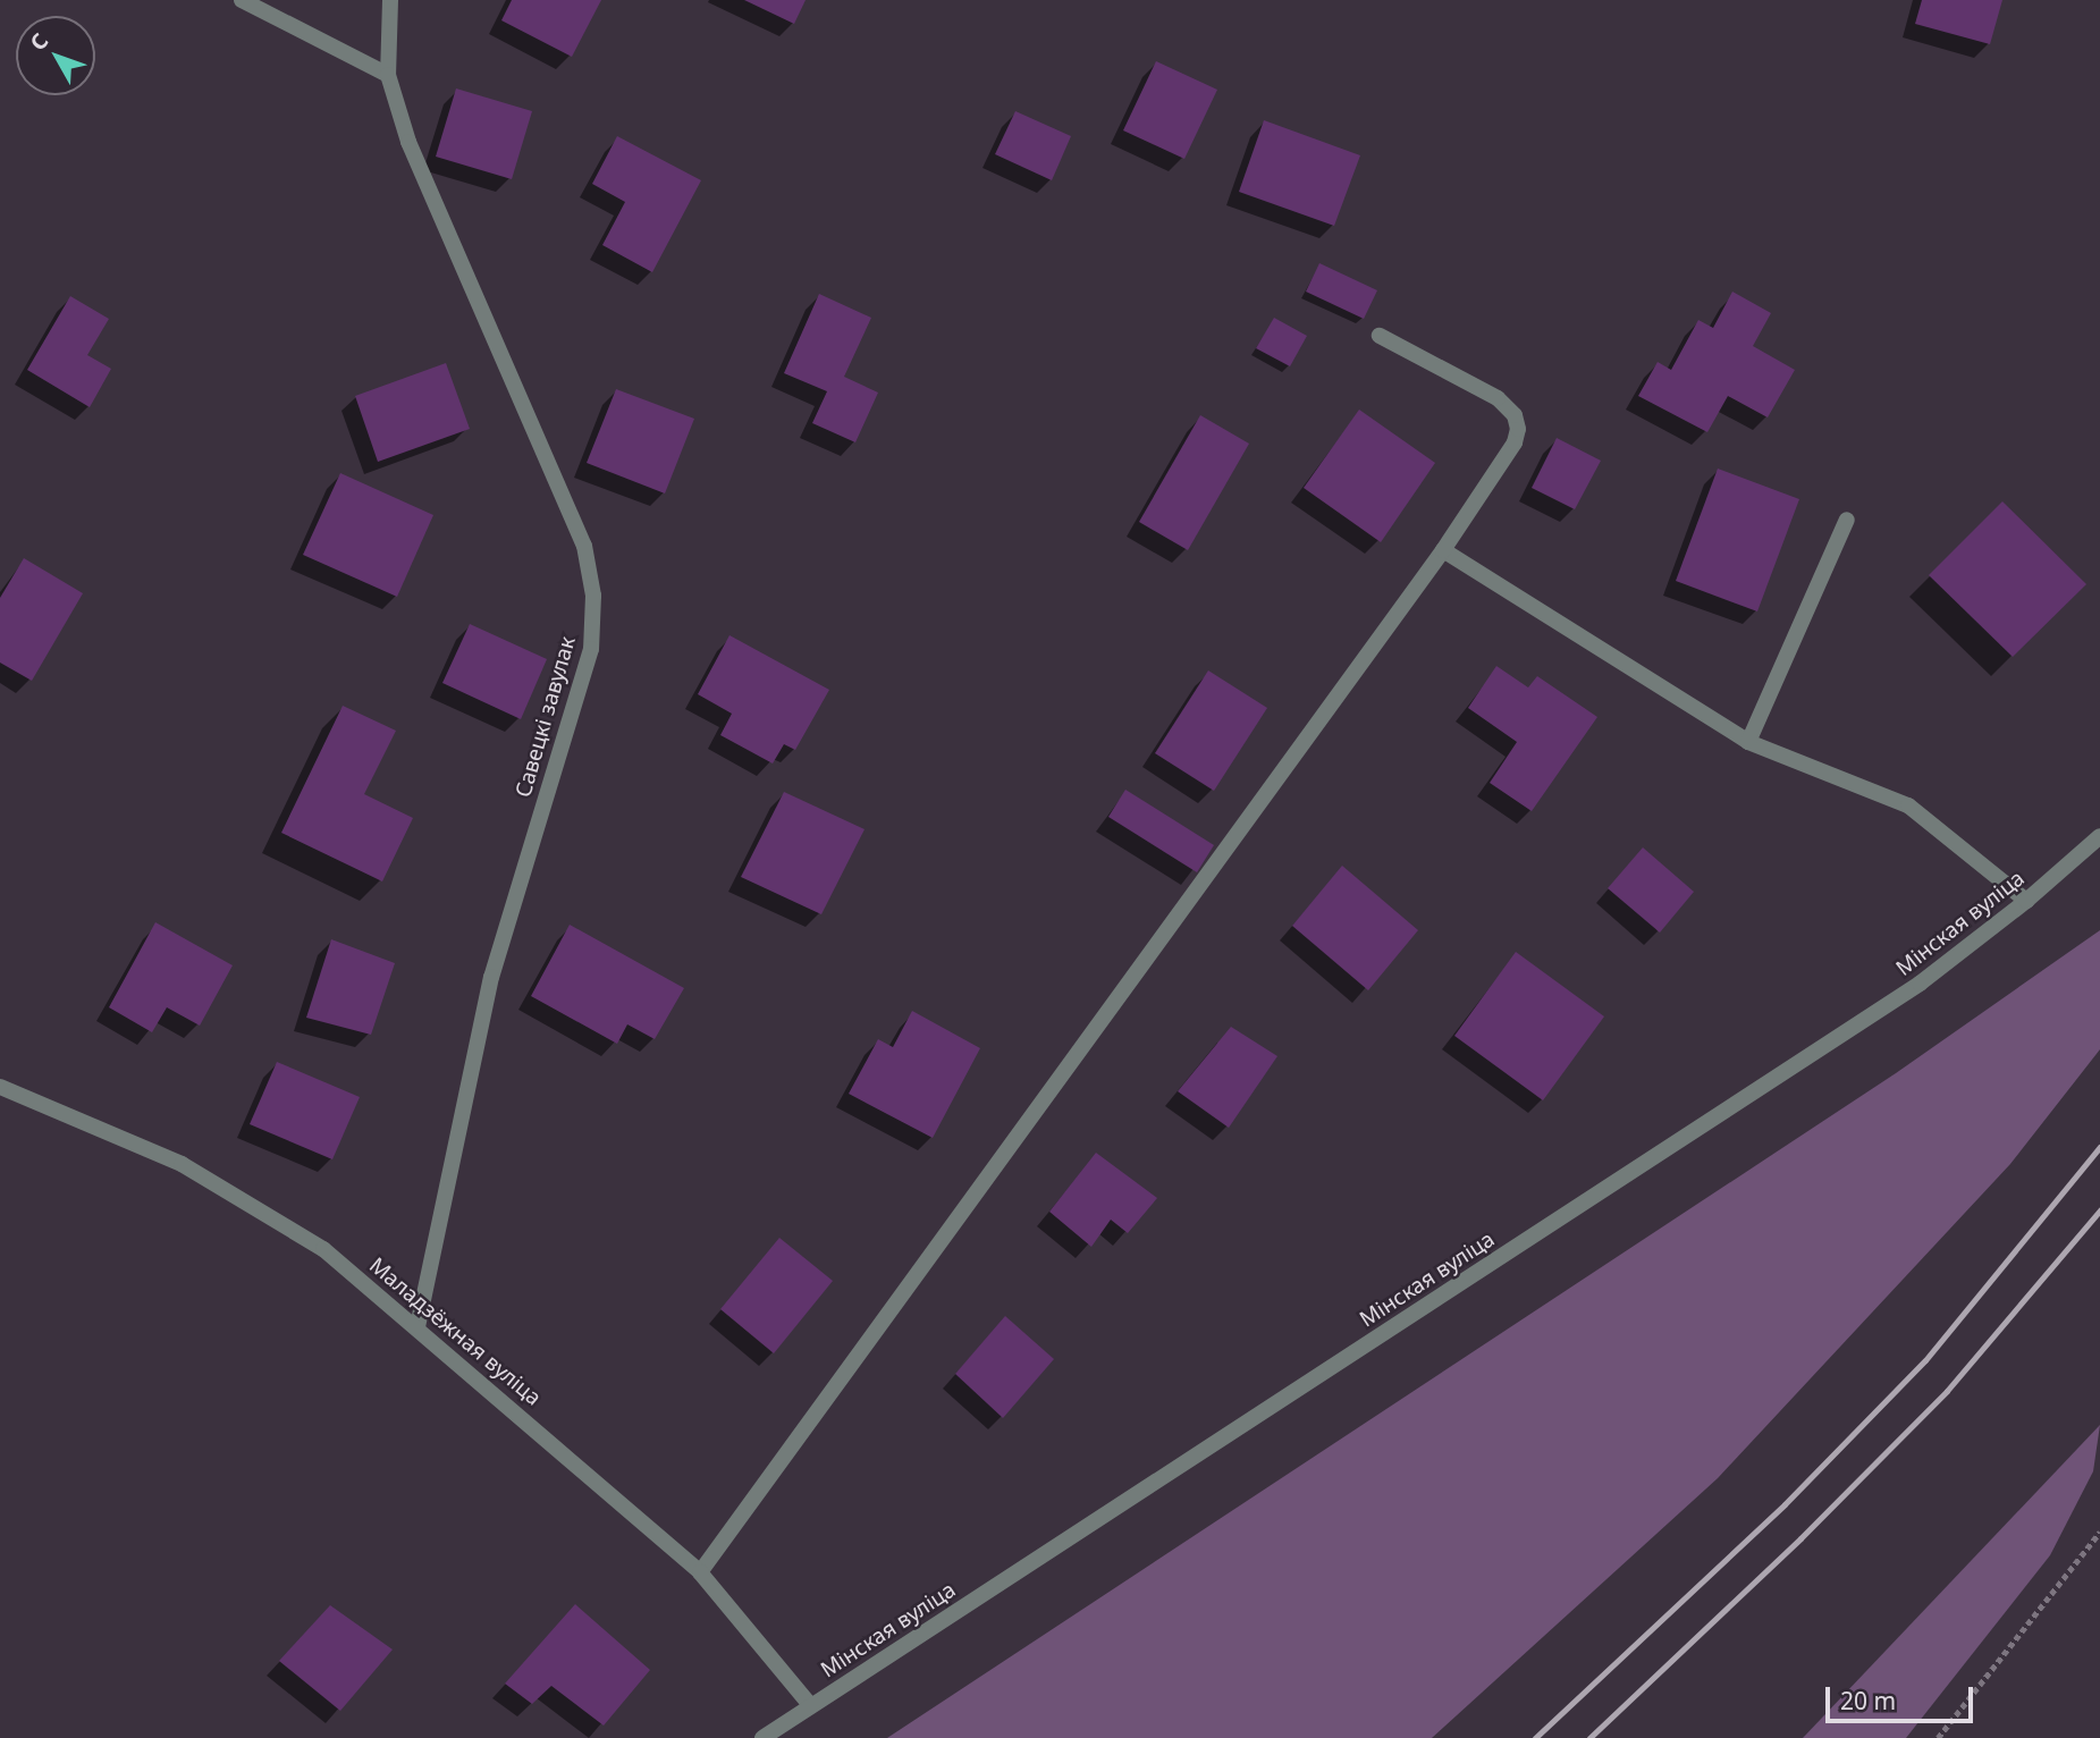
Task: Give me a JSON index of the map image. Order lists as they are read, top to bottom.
{
  "streets": {
    "street": ["Савецкі завулак", "Мінская вуліца", "Маладзёжная вуліца"]
  },
  "crossings": [
    ["Савецкі завулак", "Маладзёжная вуліца"],
    ["Мінская вуліца", "Маладзёжная вуліца"]
  ],
  "scale_bar": "20 m",
  "north": "top left"
}
